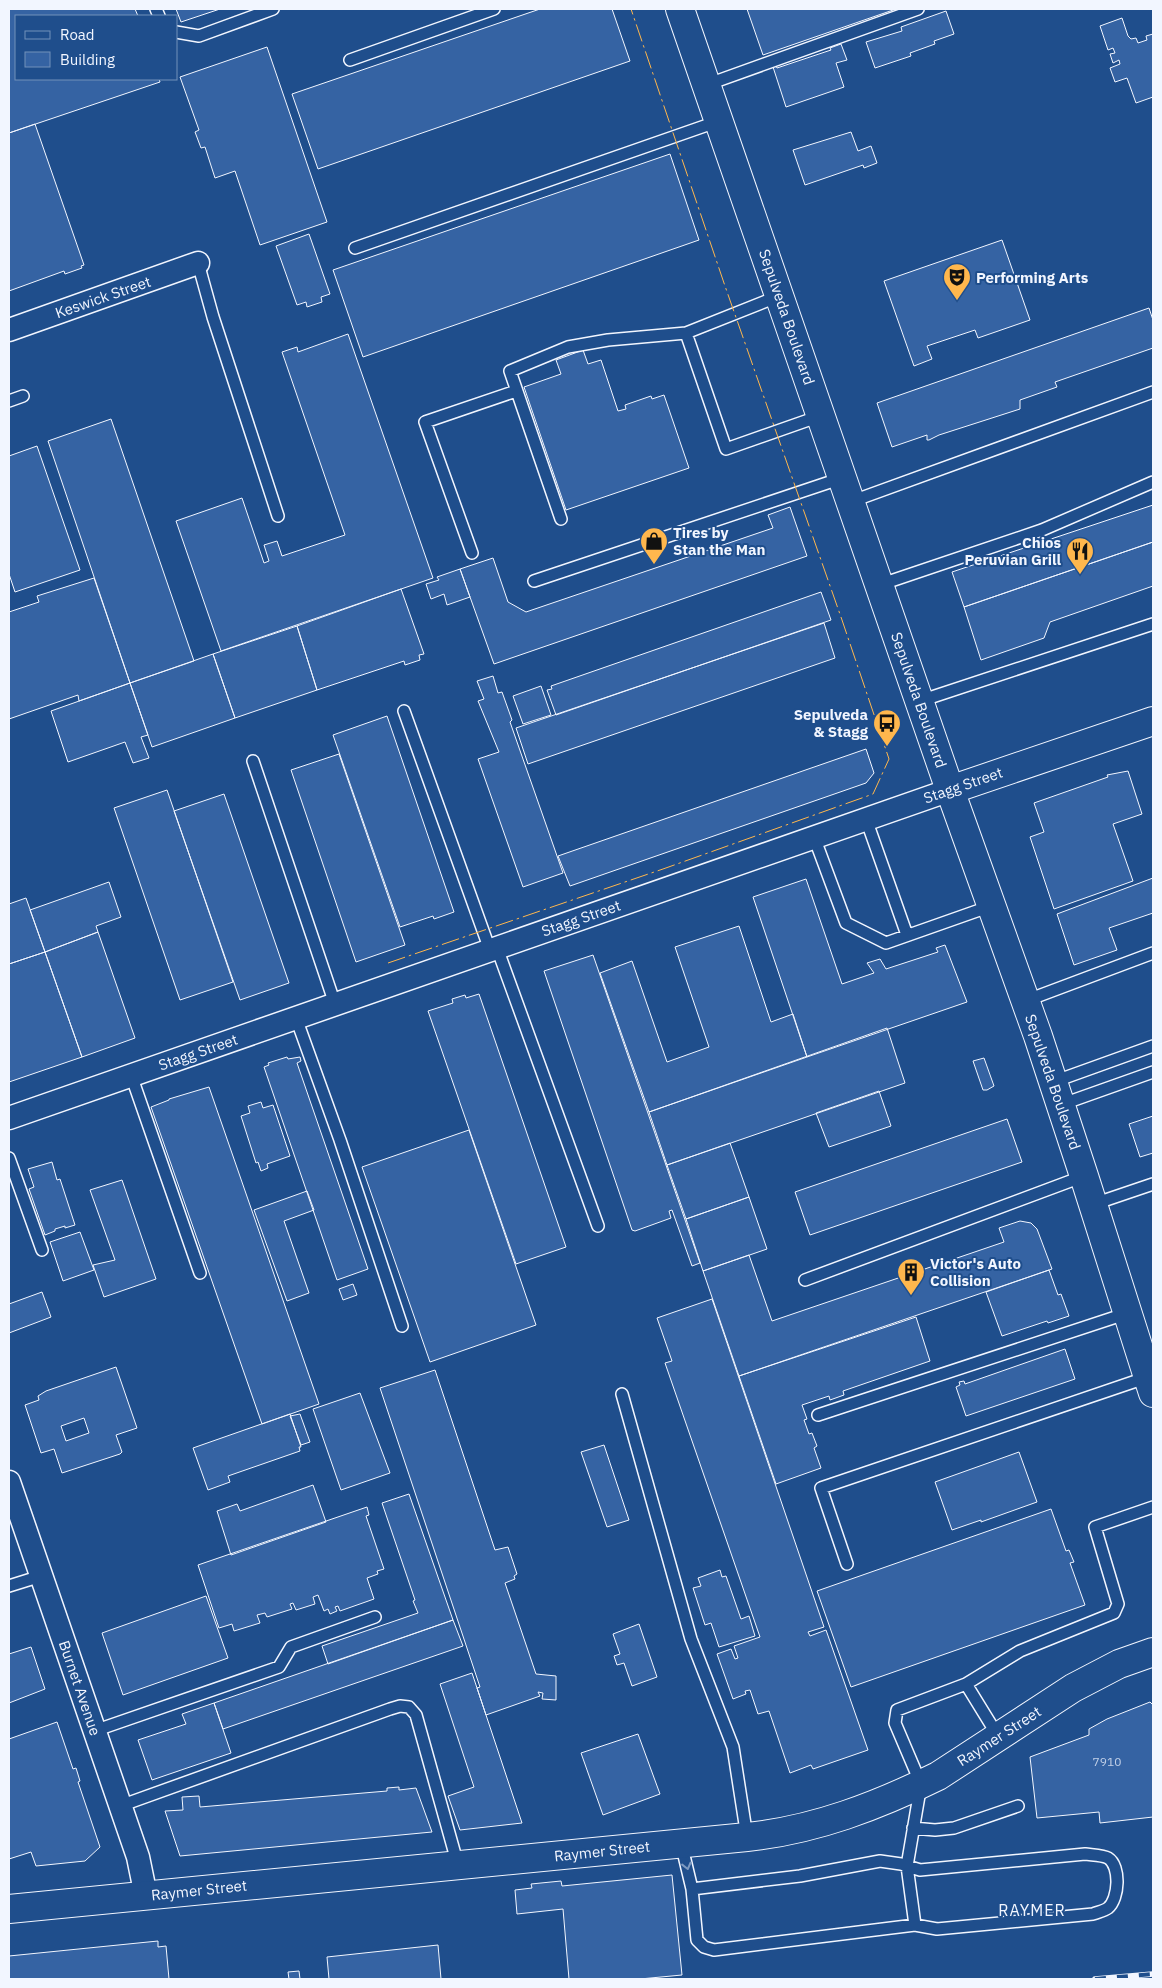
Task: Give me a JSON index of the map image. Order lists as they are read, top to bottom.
{
  "streets": {
    "main road": ["Sepulveda Boulevard", "Stagg Street", "Raymer Street"],
    "street": ["Keswick Street", "Burnet Avenue"]
  },
  "crossings": [
    ["Sepulveda Boulevard", "Stagg Street"],
    ["Burnet Avenue", "Raymer Street"]
  ],
  "districts": ["RAYMER"],
  "places": {
    "theatre": ["Performing Arts"],
    "shop": ["Tires by Stan the Man"],
    "restaurant": ["Chios Peruvian Grill"],
    "bus stop": ["Sepulveda & Stagg"],
    "building": ["Victor's Auto Collision"]
  },
  "house_numbers": ["7910"],
  "legend": ["Road", "Building"]
}
